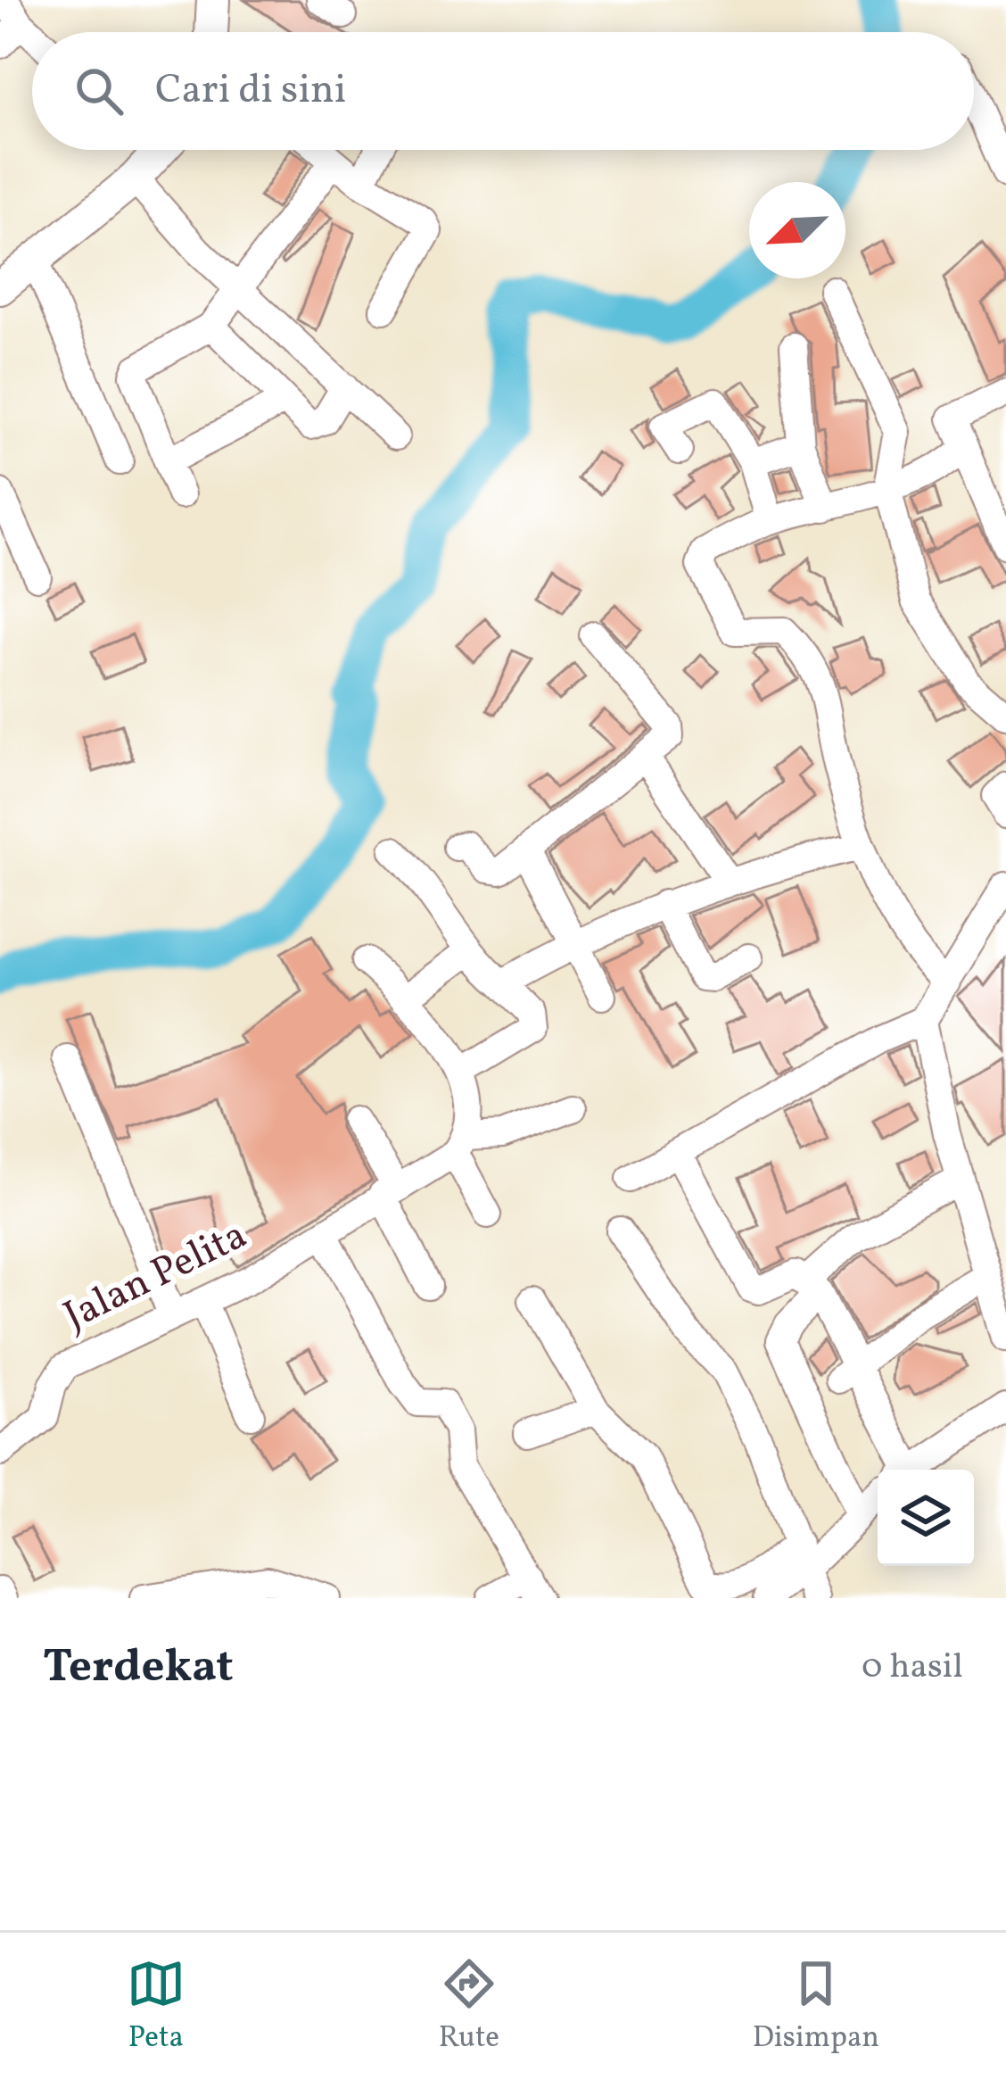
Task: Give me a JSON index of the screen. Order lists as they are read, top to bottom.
{
  "streets": {
    "street": ["Jalan Pelita"]
  },
  "north": "bottom left",
  "page": {
    "search": "Cari di sini",
    "heading": ["Terdekat", "0 hasil"],
    "nav": ["Peta", "Rute", "Disimpan"]
  }
}
